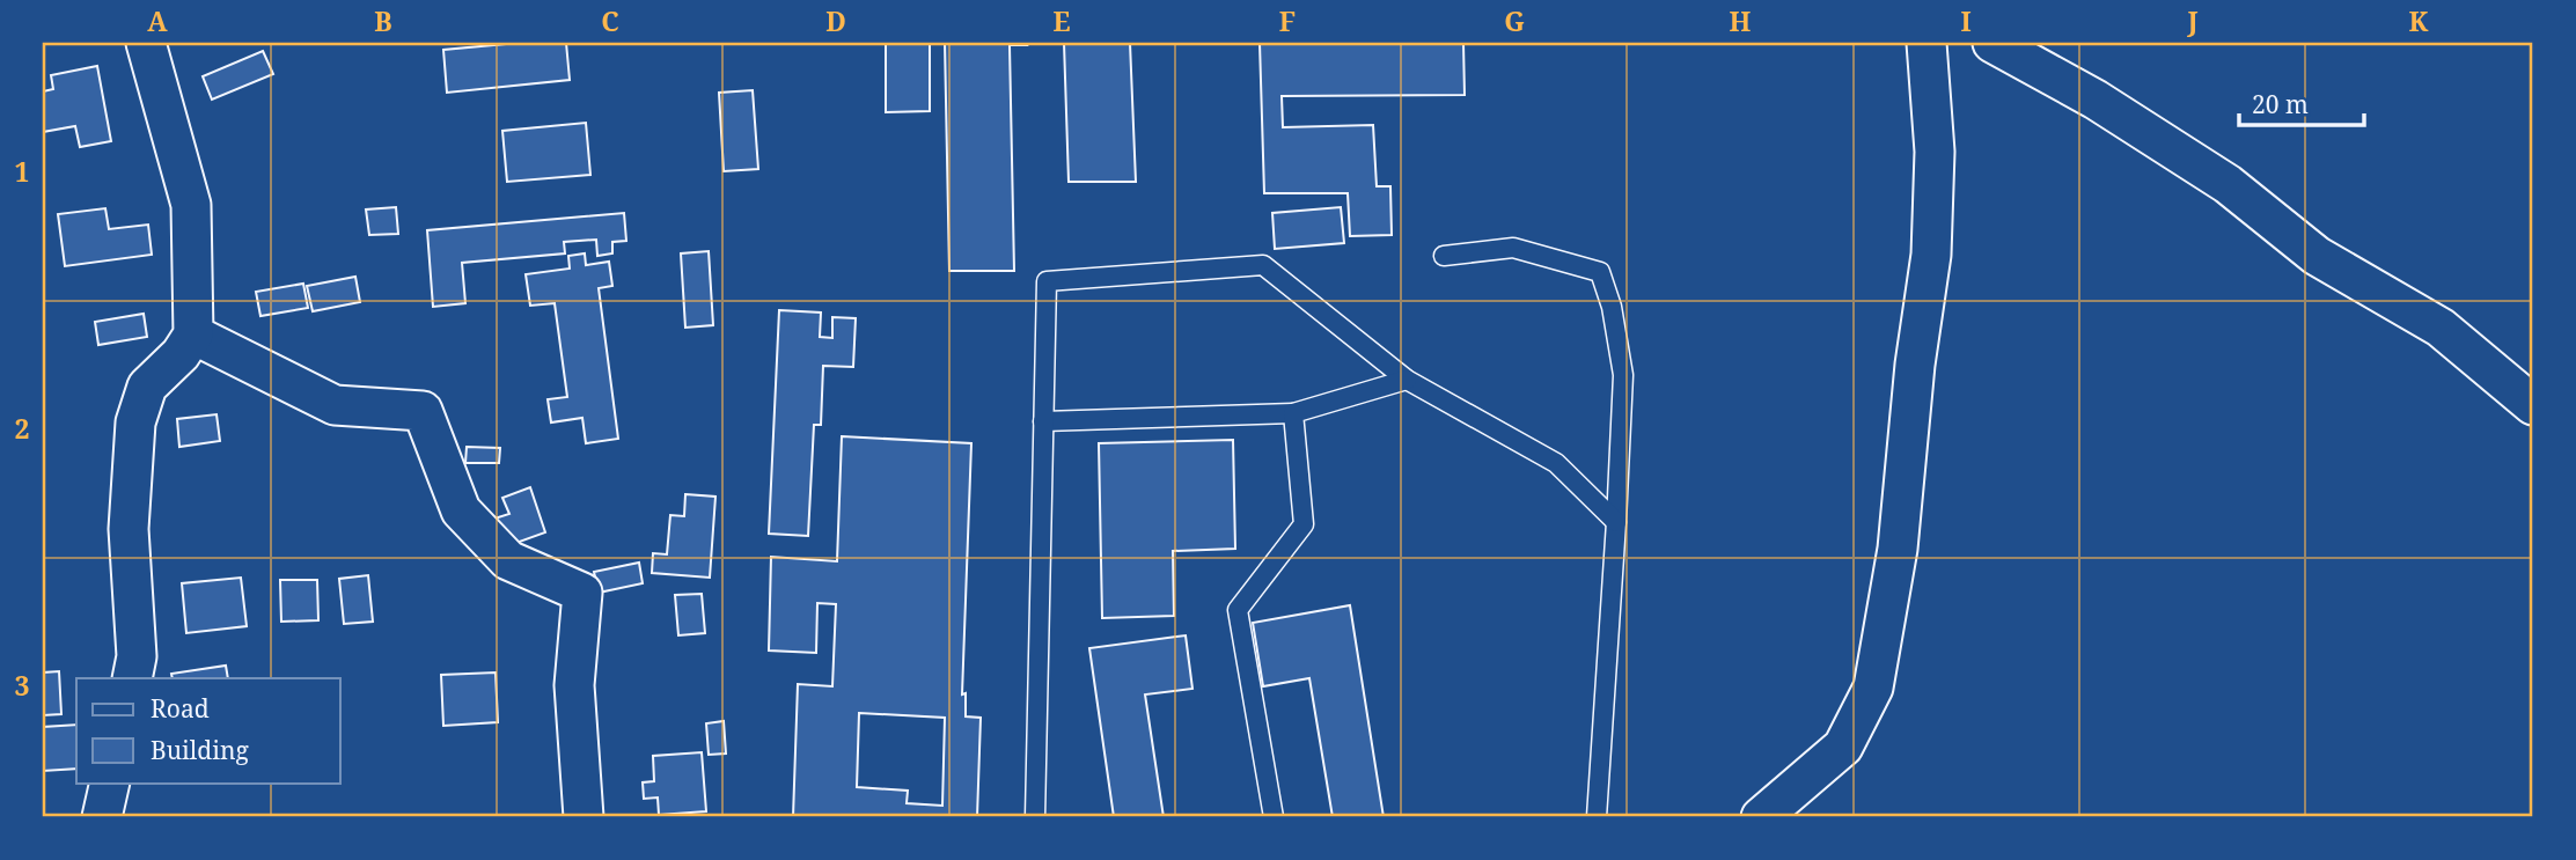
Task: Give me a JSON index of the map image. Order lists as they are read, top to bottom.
{
  "legend": ["Road", "Building"],
  "scale_bar": "20 m",
  "grid": {
    "columns": [
      "A",
      "B",
      "C",
      "D",
      "E",
      "F",
      "G",
      "H",
      "I",
      "J",
      "K"
    ],
    "rows": ["1", "2", "3"]
  }
}
